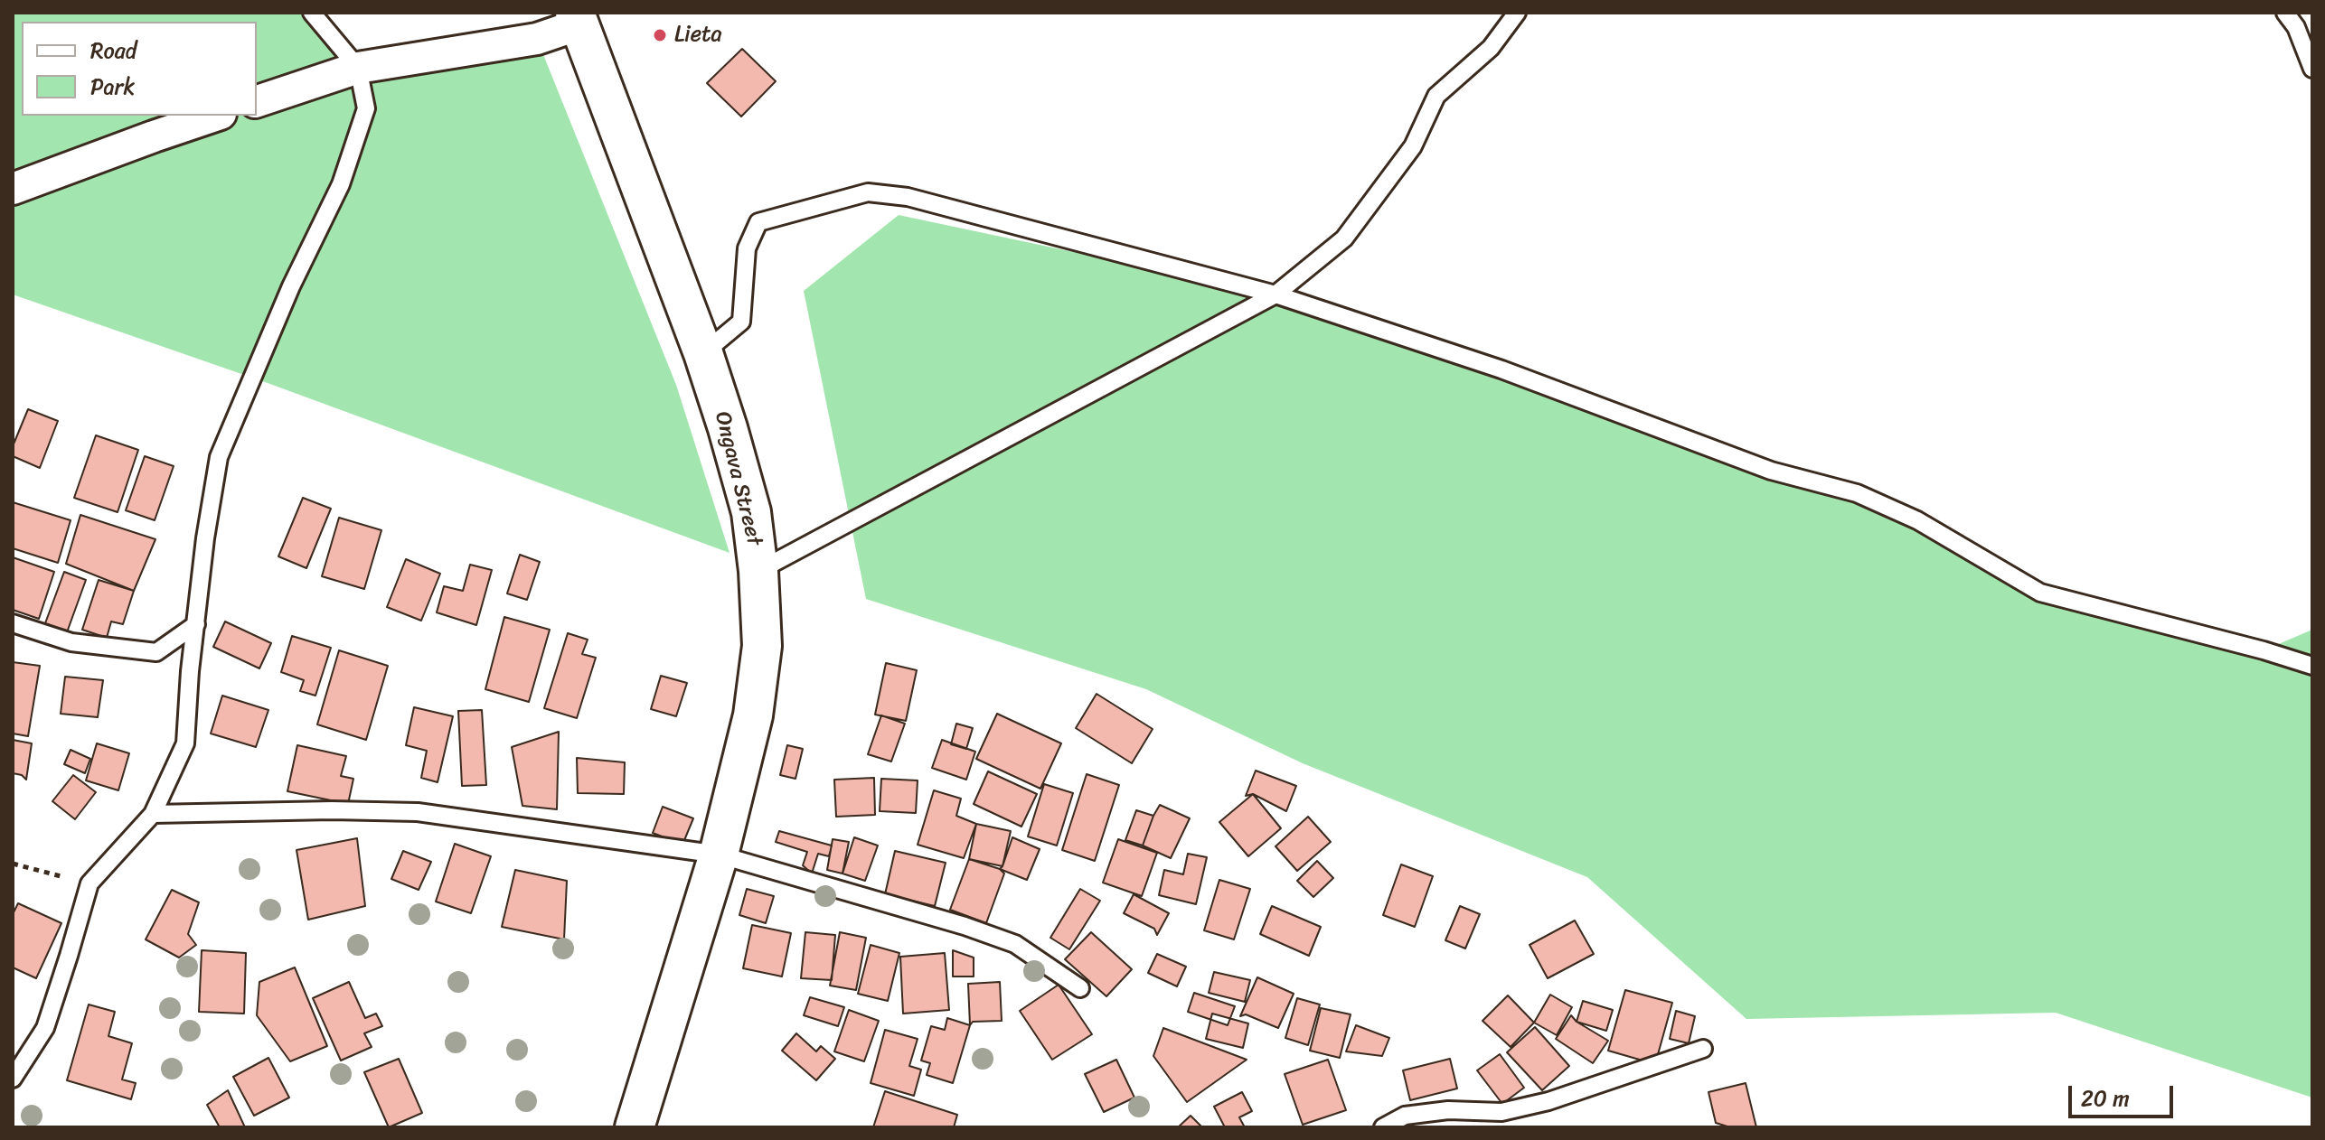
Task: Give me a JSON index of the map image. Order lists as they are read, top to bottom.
{
  "streets": {
    "street": ["Ongava Street"]
  },
  "places": ["Lieta"],
  "legend": ["Road", "Park"],
  "scale_bar": "20 m"
}
